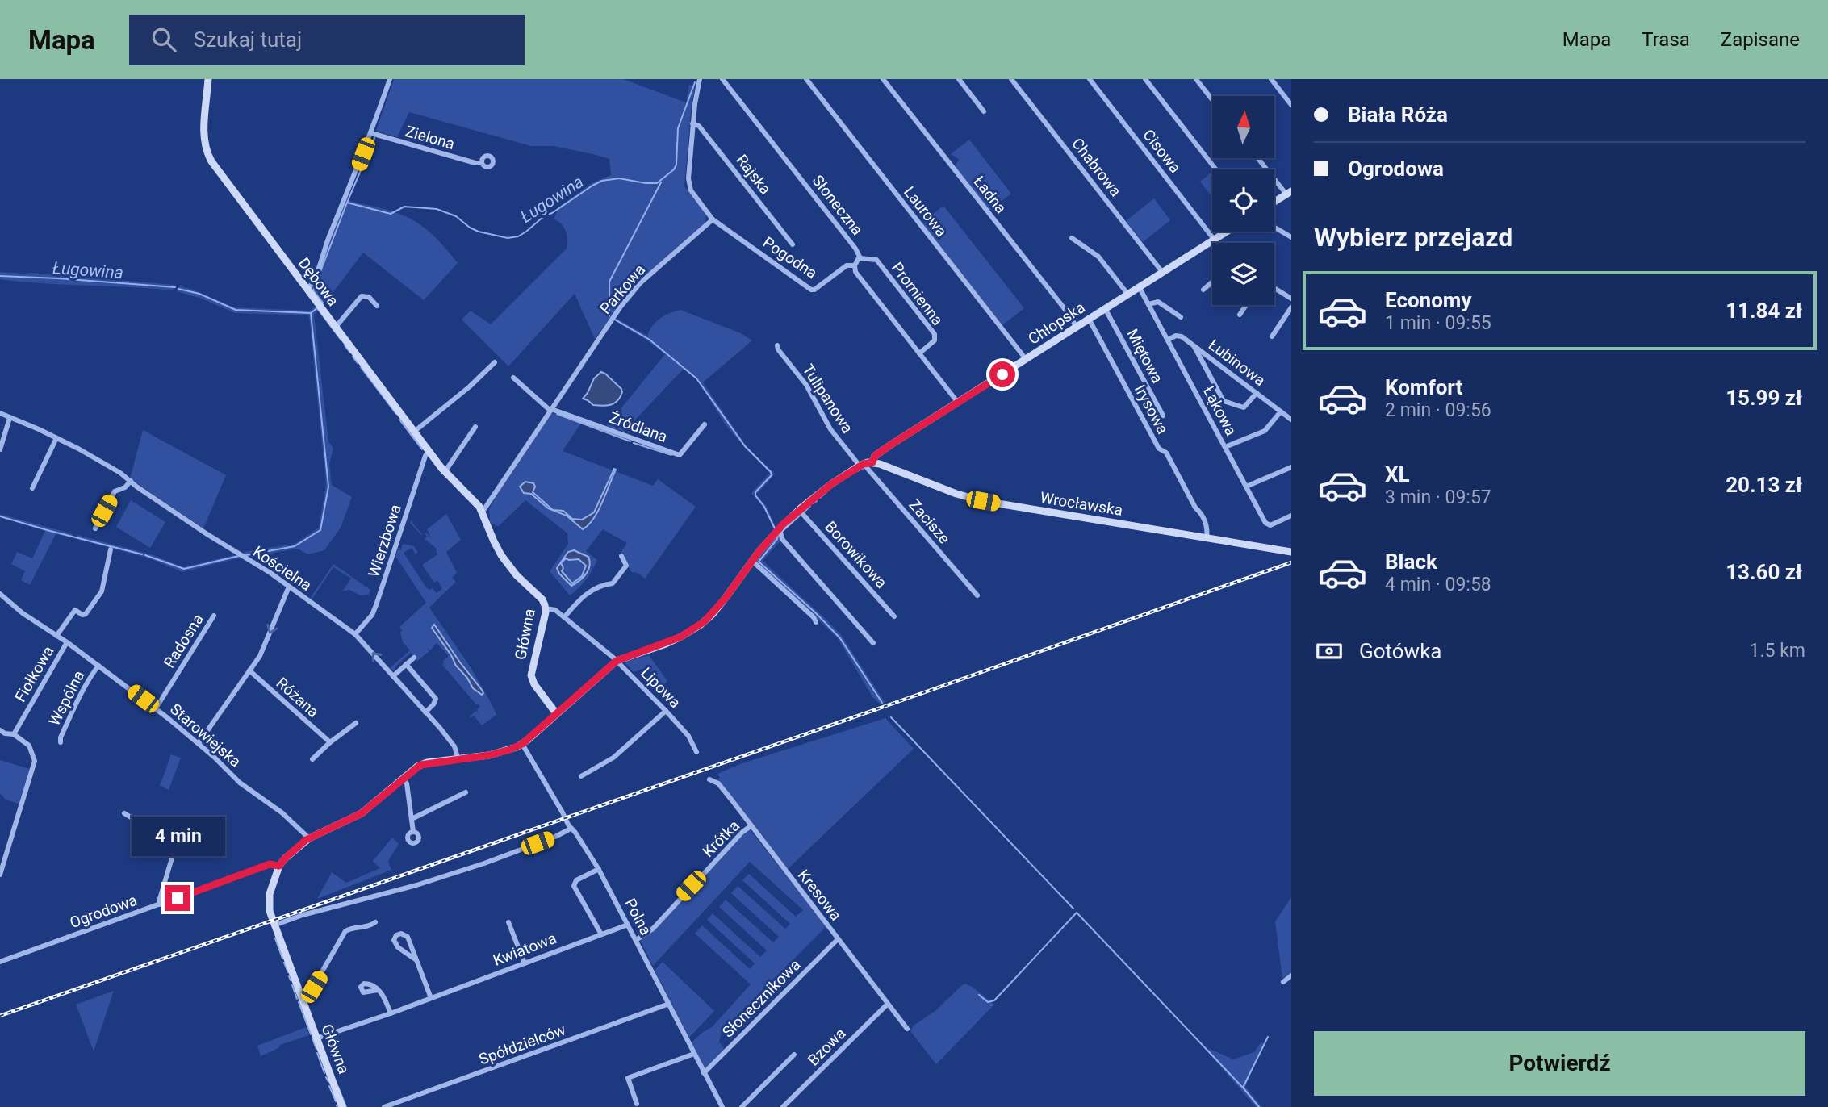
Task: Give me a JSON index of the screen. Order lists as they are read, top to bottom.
{
  "streets": {
    "street": [
      "Zielona",
      "Cisowa",
      "Chabrowa",
      "Rajska",
      "Ładna",
      "Słoneczna",
      "Laurowa",
      "Pogodna",
      "Dębowa",
      "Parkowa",
      "Promienna",
      "Chłopska",
      "Miętowa",
      "Łubinowa",
      "Tulipanowa",
      "Irysowa",
      "Łąkowa",
      "Źródlana",
      "Wrocławska",
      "Zacisze",
      "Wierzbowa",
      "Borowikowa",
      "Kościelna",
      "Główna",
      "Radosna",
      "Fiołkowa",
      "Lipowa",
      "Różana",
      "Wspólna",
      "Starowiejska",
      "Krótka",
      "Kresowa",
      "Ogrodowa",
      "Polna",
      "Kwiatowa",
      "Słonecznikowa",
      "Spółdzielców",
      "Bzowa"
    ]
  },
  "crossings": [
    ["Cisowa", "Chłopska"],
    ["Chabrowa", "Chłopska"],
    ["Ładna", "Chłopska"],
    ["Słoneczna", "Pogodna"],
    ["Słoneczna", "Promienna"],
    ["Laurowa", "Chłopska"],
    ["Pogodna", "Parkowa"],
    ["Dębowa", "Parkowa"],
    ["Dębowa", "Wierzbowa"],
    ["Dębowa", "Główna"],
    ["Parkowa", "Źródlana"],
    ["Parkowa", "Główna"],
    ["Chłopska", "Miętowa"],
    ["Chłopska", "Irysowa"],
    ["Chłopska", "Łąkowa"],
    ["Chłopska", "Wrocławska"],
    ["Łubinowa", "Łąkowa"],
    ["Tulipanowa", "Zacisze"],
    ["Irysowa", "Wrocławska"],
    ["Wierzbowa", "Kościelna"],
    ["Kościelna", "Główna"],
    ["Główna", "Lipowa"],
    ["Główna", "Starowiejska"],
    ["Główna", "Ogrodowa"],
    ["Główna", "Polna"],
    ["Główna", "Kwiatowa"],
    ["Radosna", "Starowiejska"],
    ["Fiołkowa", "Starowiejska"],
    ["Wspólna", "Starowiejska"],
    ["Krótka", "Kresowa"],
    ["Krótka", "Polna"],
    ["Kresowa", "Bzowa"],
    ["Polna", "Kwiatowa"],
    ["Polna", "Słonecznikowa"],
    ["Polna", "Spółdzielców"]
  ],
  "water": ["Ługowina"],
  "north": "top",
  "page": {
    "header": "Mapa",
    "search": "Szukaj tutaj",
    "nav": ["Mapa", "Trasa", "Zapisane"],
    "banner": ["Biała Róża", "Ogrodowa"],
    "heading": "Wybierz przejazd",
    "list": [
      {
        "name": "Economy",
        "note": "1 min · 09:55",
        "value": "11.84 zł"
      },
      {
        "name": "Komfort",
        "note": "2 min · 09:56",
        "value": "15.99 zł"
      },
      {
        "name": "XL",
        "note": "3 min · 09:57",
        "value": "20.13 zł"
      },
      {
        "name": "Black",
        "note": "4 min · 09:58",
        "value": "13.60 zł"
      }
    ],
    "pay": ["Gotówka", "1.5 km"],
    "bubble": "4 min",
    "buttons": "Potwierdź"
  }
}
